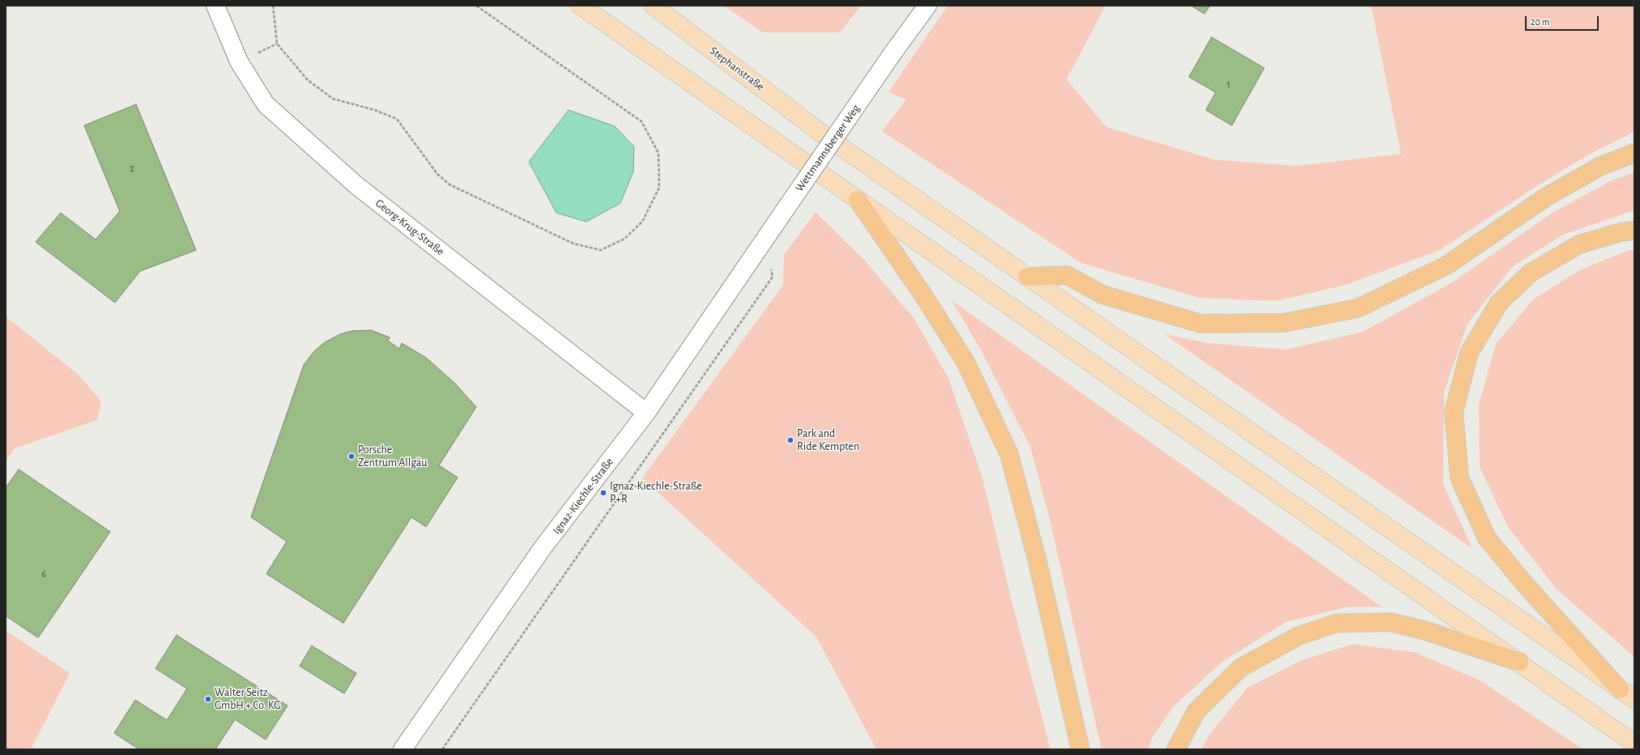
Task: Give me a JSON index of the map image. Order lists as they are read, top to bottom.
{
  "streets": {
    "main road": ["Stephanstraße"],
    "street": ["Wettmannsberger Weg", "Georg-Krug-Straße", "Ignaz-Kiechle-Straße"]
  },
  "crossings": [
    ["Wettmannsberger Weg", "Ignaz-Kiechle-Straße"],
    ["Georg-Krug-Straße", "Ignaz-Kiechle-Straße"]
  ],
  "places": [
    "Park and Ride Kempten",
    "Porsche Zentrum Allgäu",
    "Ignaz-Kiechle-Straße P+R",
    "Walter Seitz GmbH + Co. KG"
  ],
  "house_numbers": ["1", "2", "6"],
  "scale_bar": "20 m"
}
